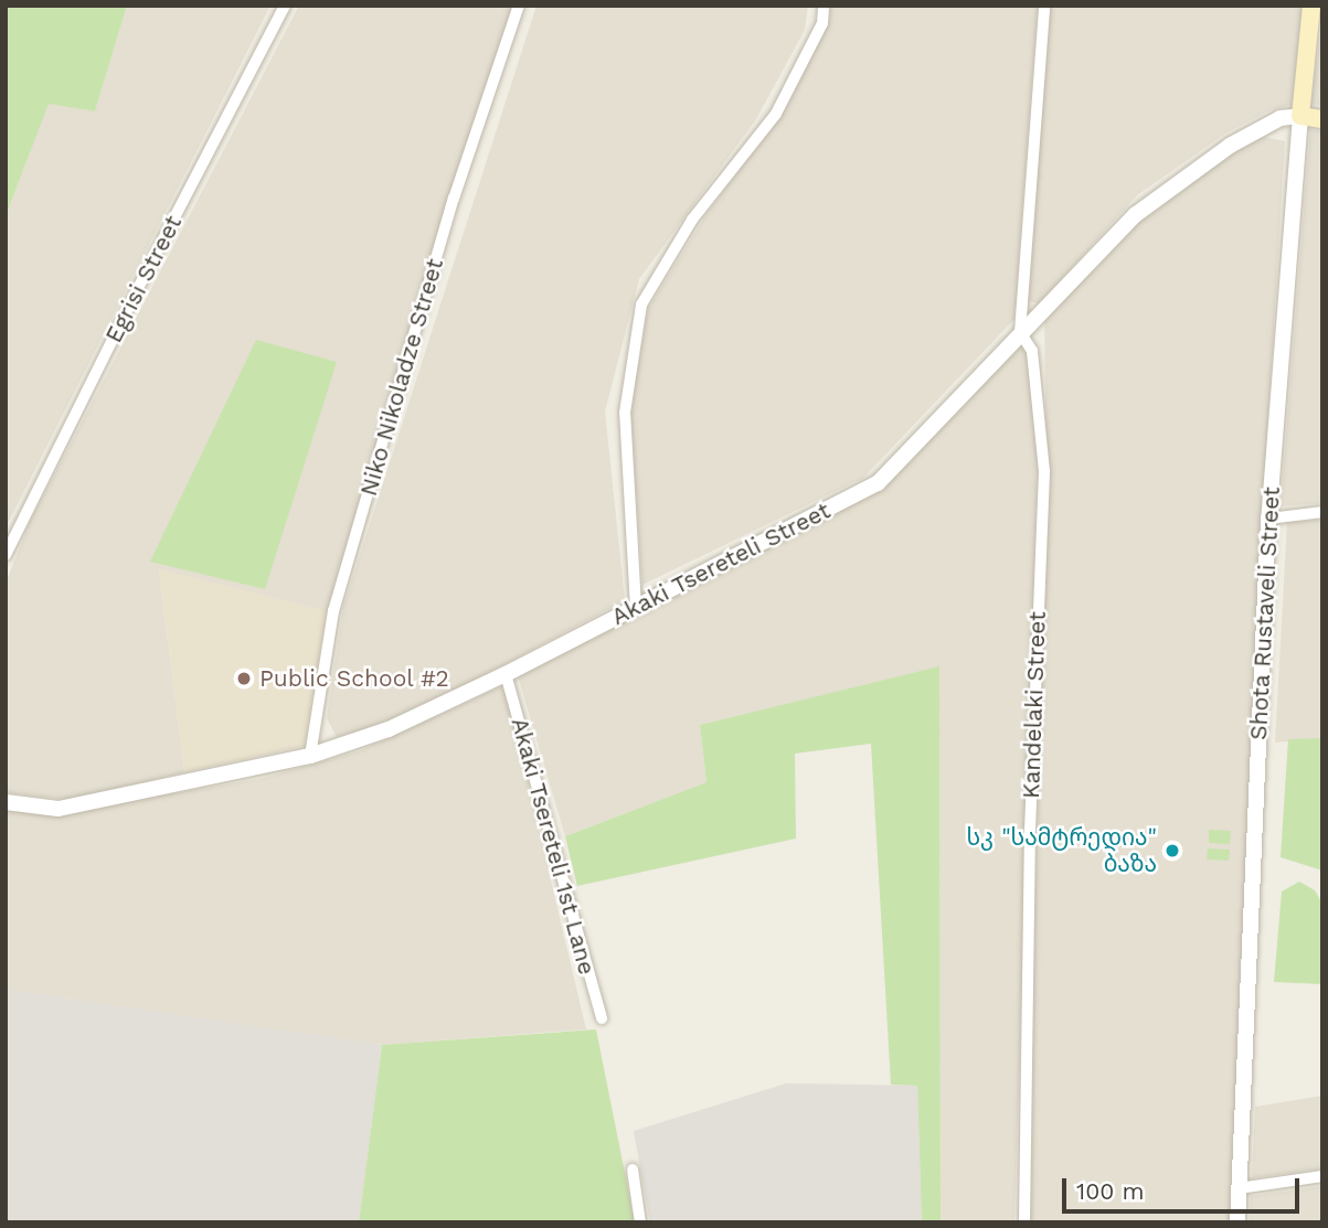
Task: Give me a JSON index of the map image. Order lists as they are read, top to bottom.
{
  "streets": {
    "main road": ["Akaki Tsereteli Street", "Shota Rustaveli Street"],
    "street": [
      "Egrisi Street",
      "Niko Nikoladze Street",
      "Kandelaki Street",
      "Akaki Tsereteli 1st Lane"
    ]
  },
  "crossings": [
    ["Niko Nikoladze Street", "Akaki Tsereteli Street"],
    ["Akaki Tsereteli Street", "Shota Rustaveli Street"],
    ["Akaki Tsereteli Street", "Kandelaki Street"],
    ["Akaki Tsereteli Street", "Akaki Tsereteli 1st Lane"]
  ],
  "places": ["Public School #2", "სკ \"სამტრედია\" ბაზა"],
  "scale_bar": "100 m"
}
